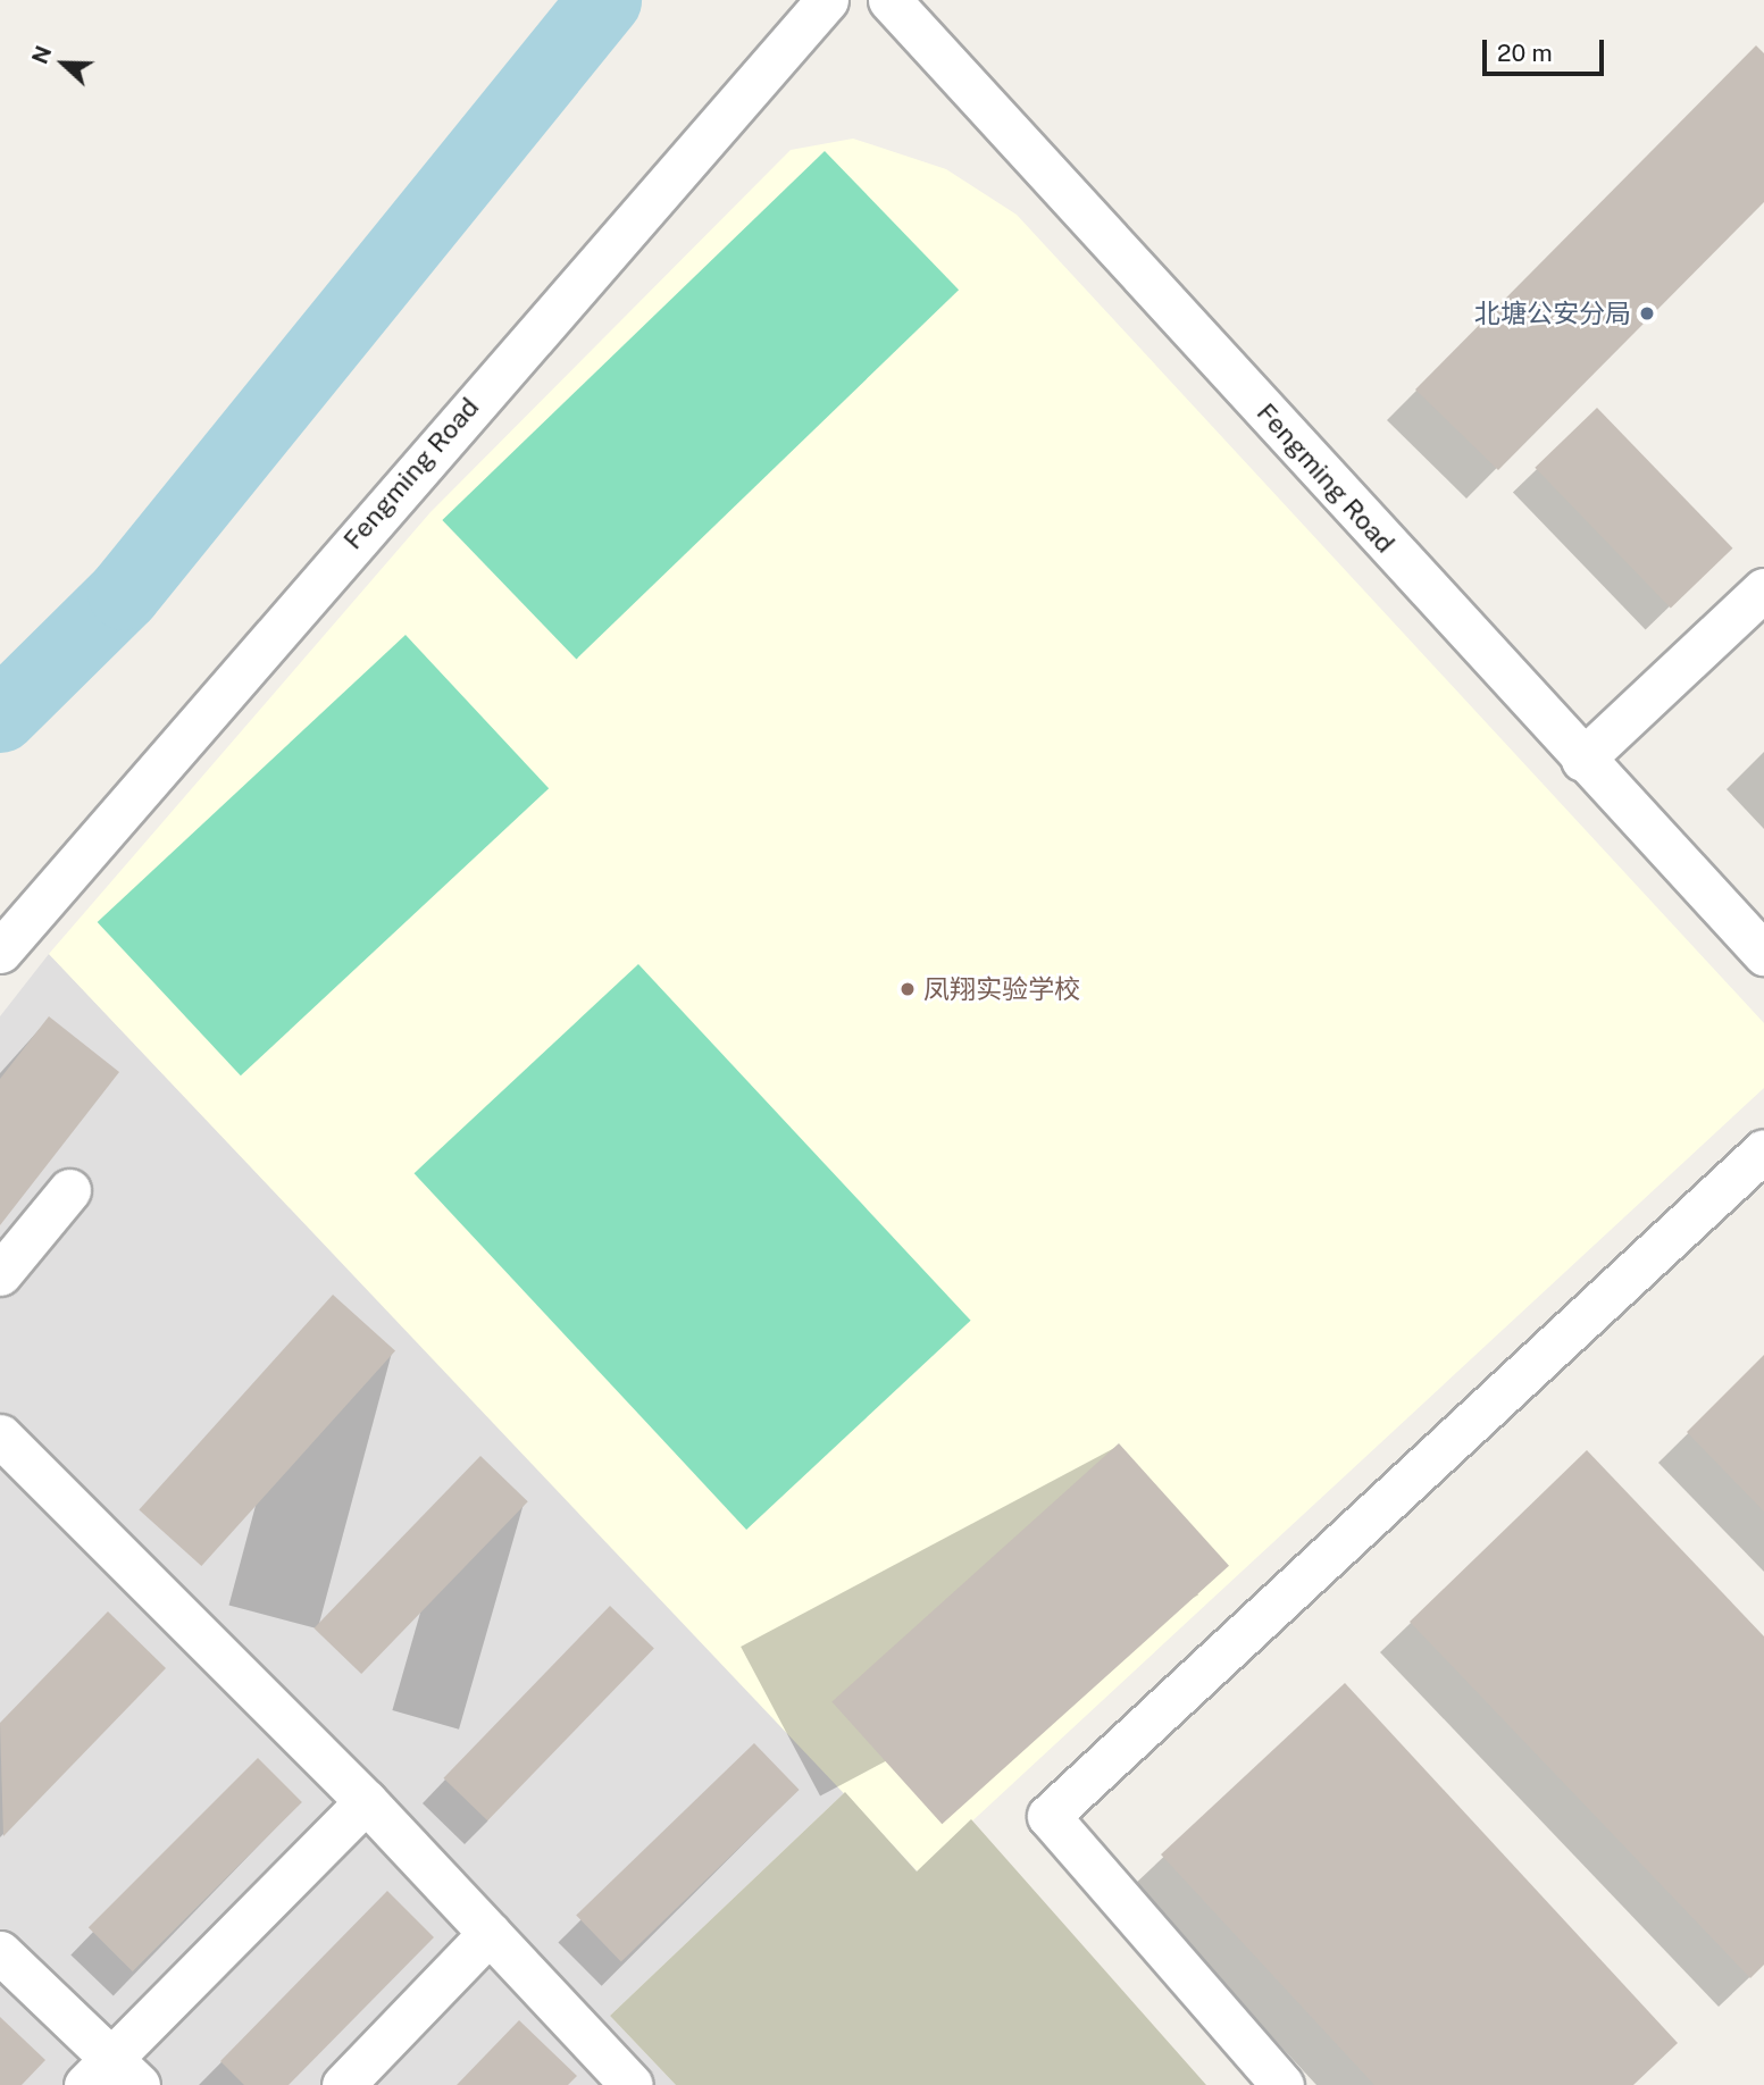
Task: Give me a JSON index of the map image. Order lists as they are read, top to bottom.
{
  "streets": {
    "street": ["Fengming Road"]
  },
  "places": ["北塘公安分局", "凤翔实验学校"],
  "scale_bar": "20 m",
  "north": "left"
}
